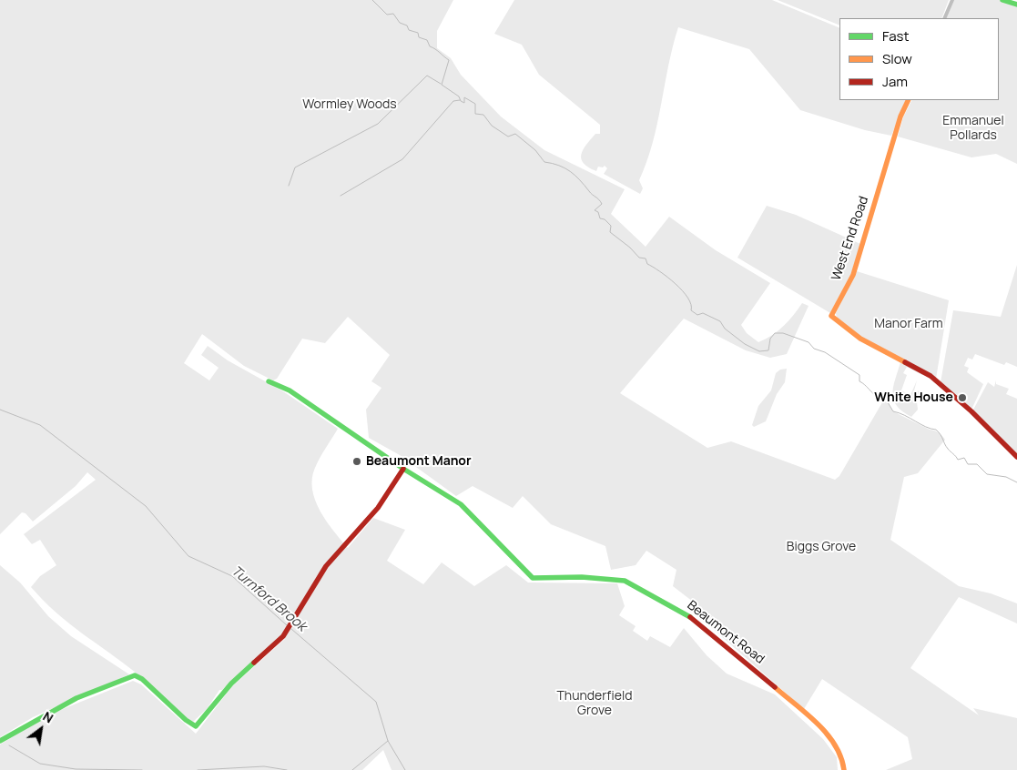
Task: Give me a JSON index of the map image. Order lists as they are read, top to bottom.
{
  "streets": {
    "street": ["West End Road", "Beaumont Road"]
  },
  "water": ["Turnford Brook"],
  "parks": [
    "Wormley Woods",
    "Emmanuel Pollards",
    "Manor Farm",
    "Biggs Grove",
    "Thunderfield Grove"
  ],
  "places": ["White House", "Beaumont Manor"],
  "legend": ["Fast", "Slow", "Jam"],
  "north": "top right"
}
